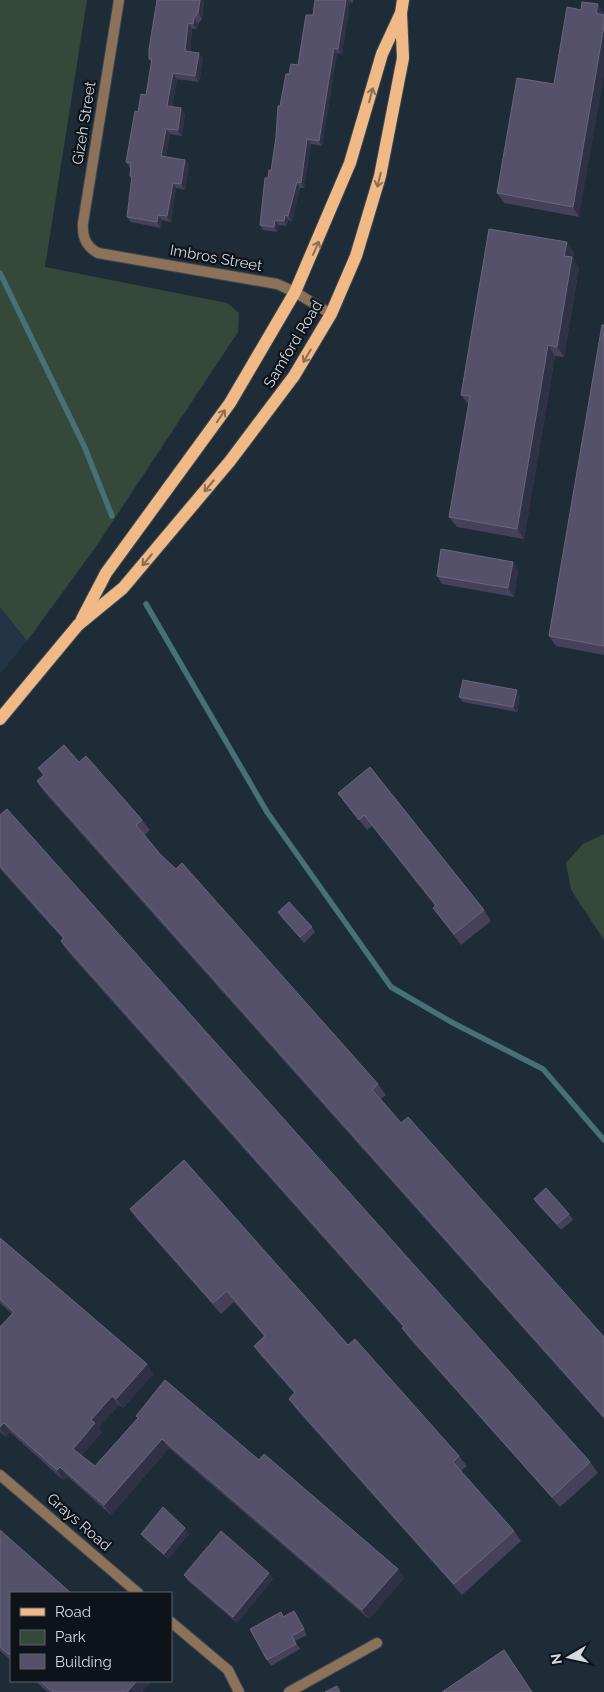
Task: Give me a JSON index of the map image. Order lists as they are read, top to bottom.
{
  "streets": {
    "main road": ["Samford Road"],
    "street": ["Gizeh Street", "Imbros Street", "Grays Road"]
  },
  "crossings": [
    ["Gizeh Street", "Imbros Street"],
    ["Imbros Street", "Samford Road"]
  ],
  "legend": ["Road", "Park", "Building"],
  "north": "left"
}
